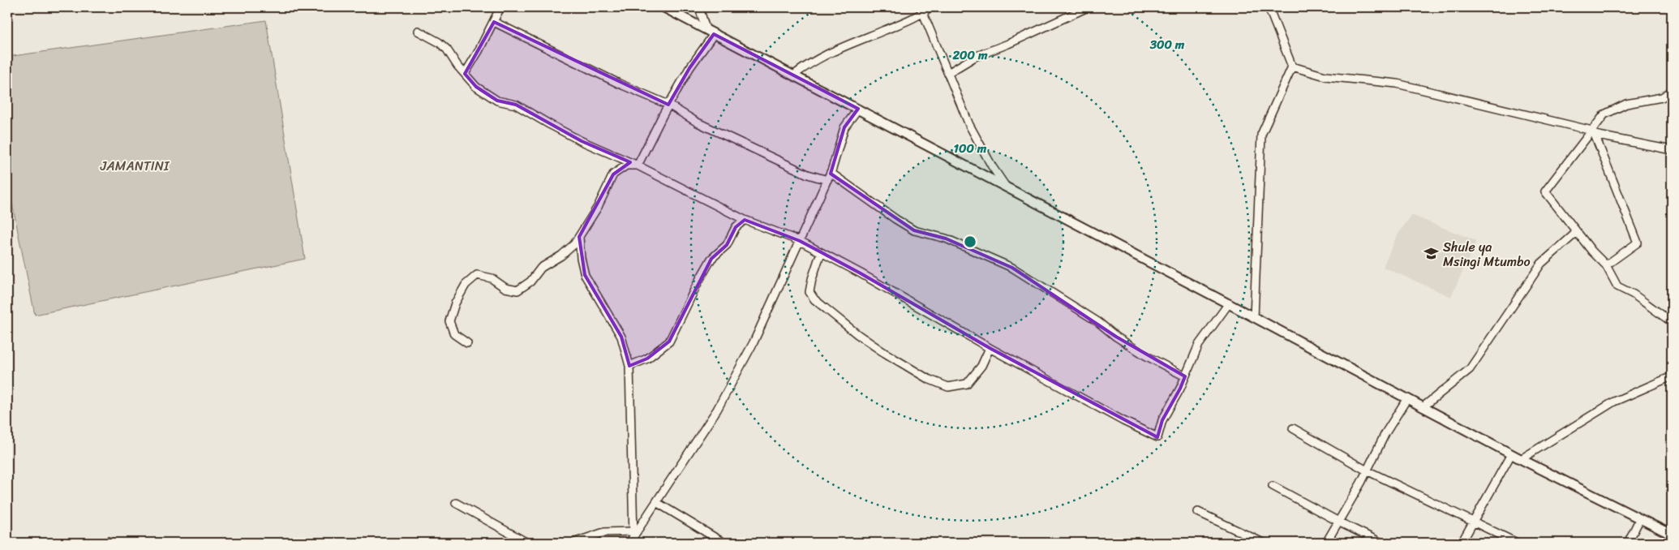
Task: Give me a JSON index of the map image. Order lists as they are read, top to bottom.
{
  "parks": ["JAMANTINI"],
  "places": {
    "school or university": ["Shule ya Msingi Mtumbo"]
  },
  "rings": ["300 m", "200 m", "100 m"]
}
